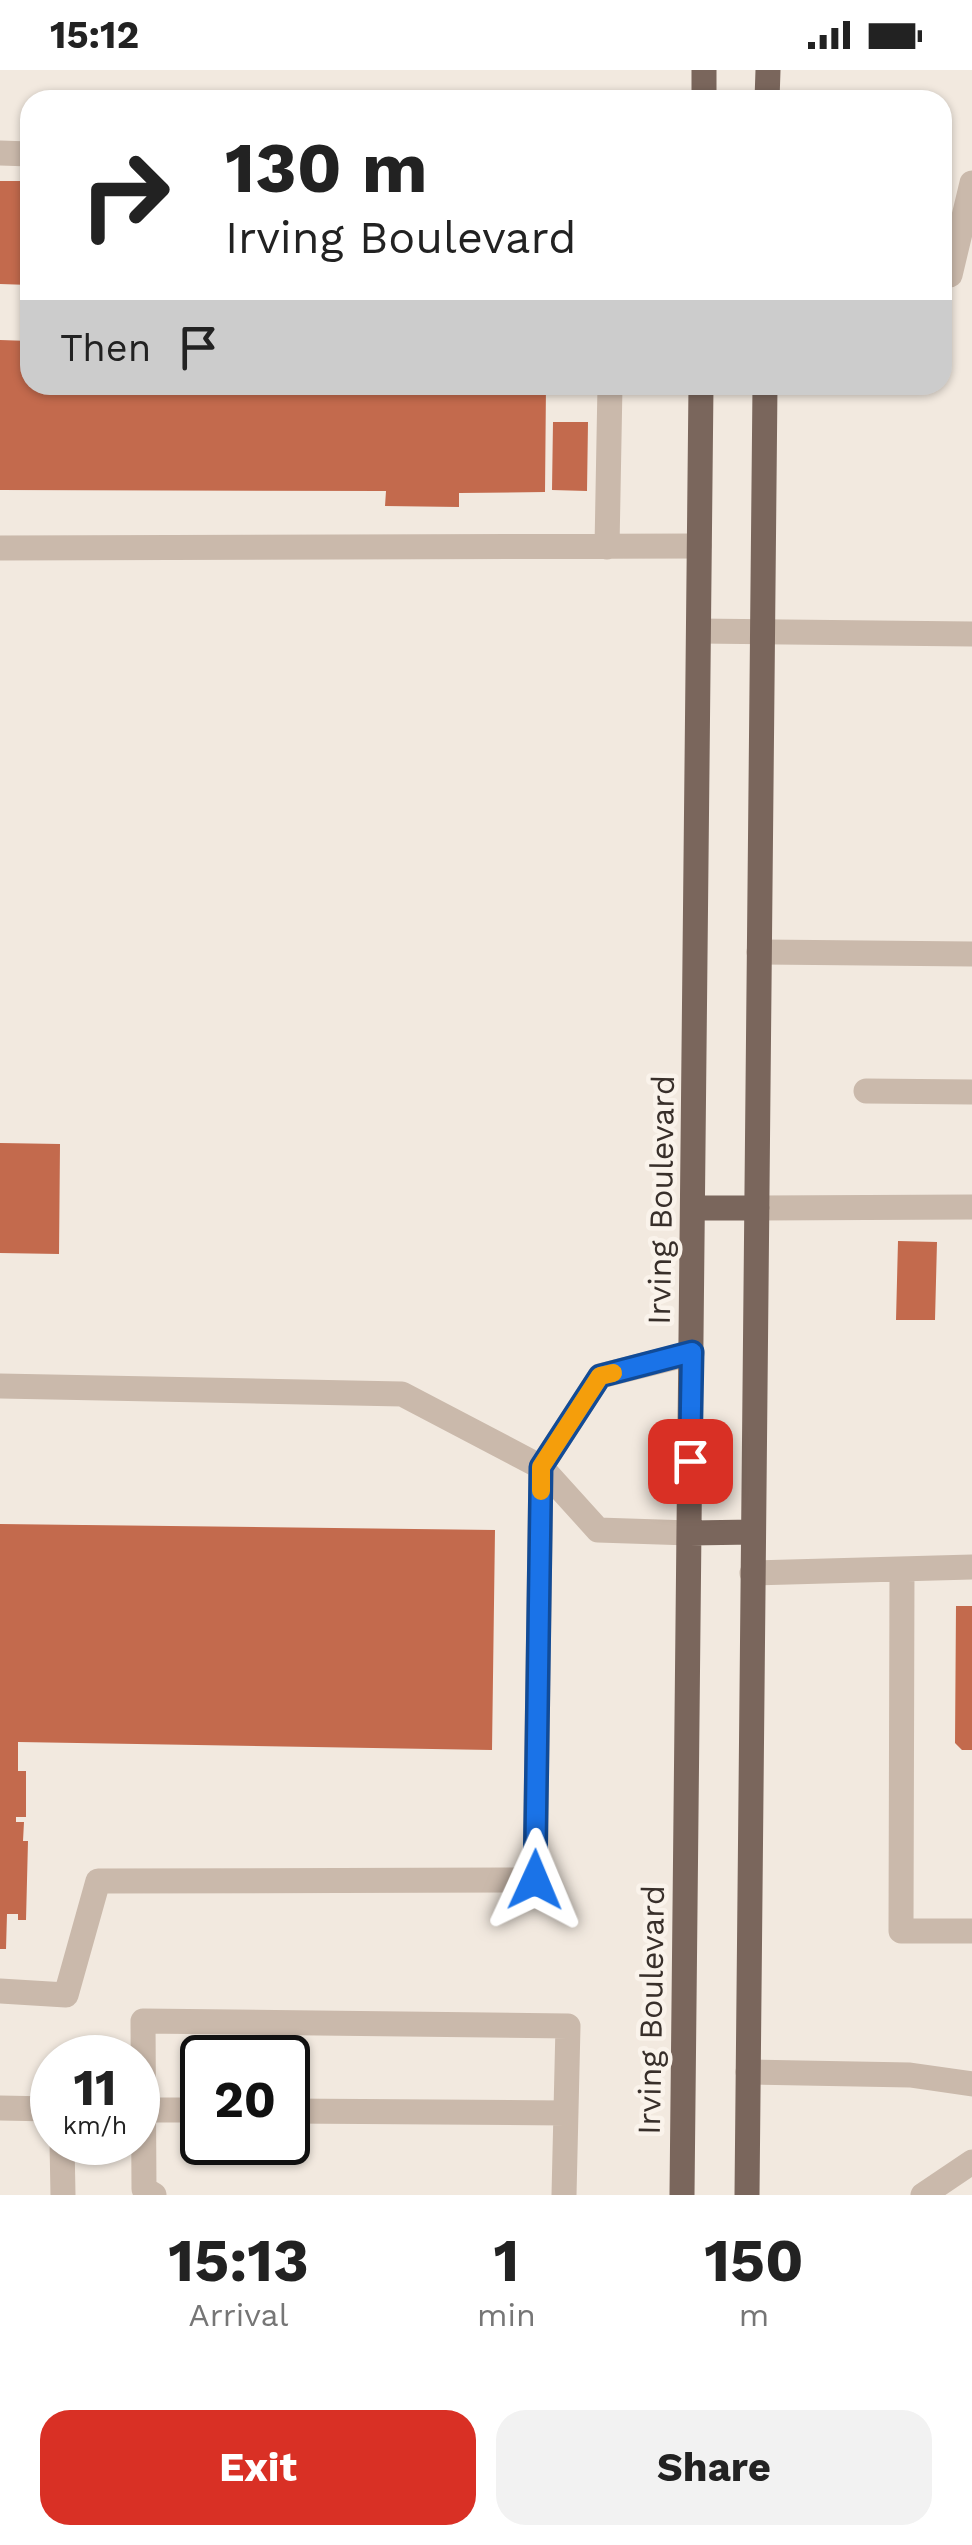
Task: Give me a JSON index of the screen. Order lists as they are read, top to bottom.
{
  "streets": {
    "main road": ["Irving Boulevard"]
  },
  "page": {
    "status": "15:12",
    "turn": ["130 m", "Irving Boulevard"],
    "then": "Then",
    "speed": "11 km/h",
    "limit": "20",
    "eta": [
      "15:13",
      "Arrival",
      "1",
      "min",
      "150",
      "m"
    ],
    "buttons": ["Exit", "Share"]
  }
}
